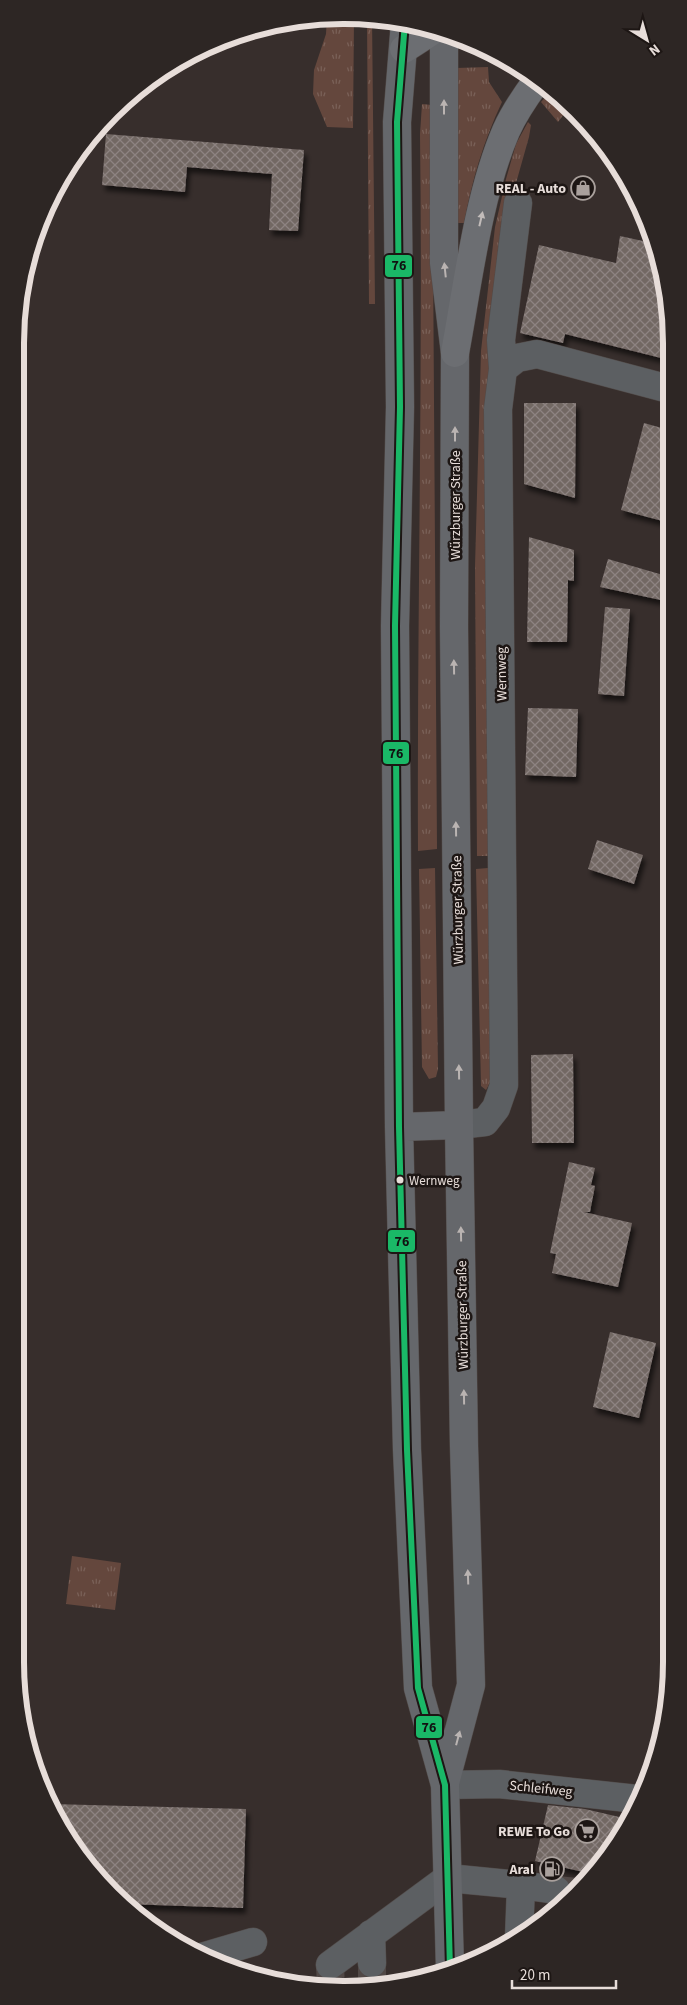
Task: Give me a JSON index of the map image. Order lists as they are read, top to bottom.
{
  "streets": {
    "main road": ["Würzburger Straße"],
    "street": ["Wernweg", "Schleifweg"]
  },
  "crossings": [
    ["Würzburger Straße", "Wernweg"],
    ["Würzburger Straße", "Schleifweg"]
  ],
  "places": {
    "shop": ["REAL - Auto"],
    "other": ["Wernweg"],
    "supermarket": ["REWE To Go"],
    "fuel station": ["Aral"]
  },
  "lines": ["transit line 76"],
  "scale_bar": "20 m",
  "north": "bottom right"
}
